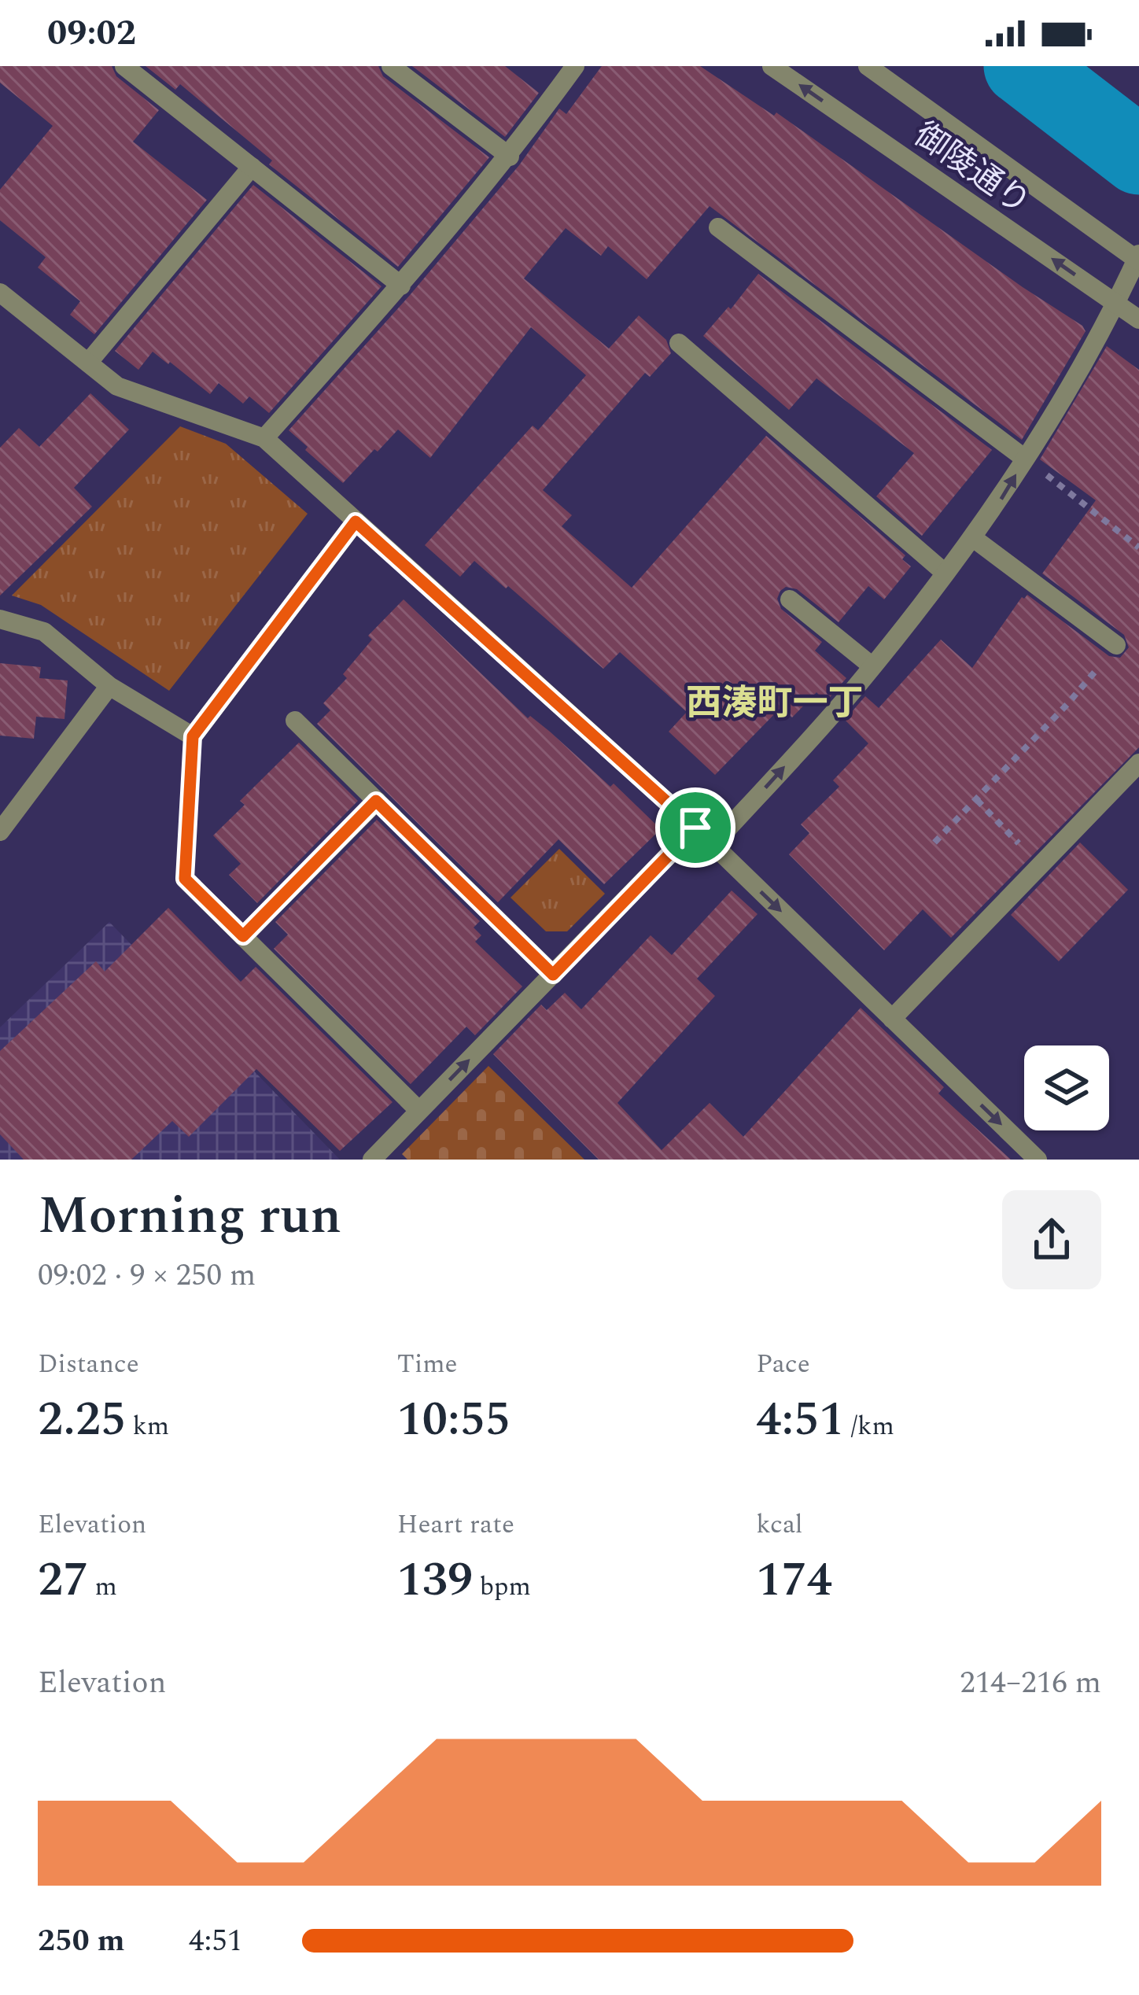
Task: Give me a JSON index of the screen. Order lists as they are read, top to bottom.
{
  "streets": {
    "street": ["御陵通り"]
  },
  "districts": ["西湊町一丁"],
  "page": {
    "status": "09:02",
    "heading": ["Morning run", "09:02 · 9 × 250 m"],
    "stats": [
      ["Distance", "2.25 km"],
      ["Time", "10:55"],
      ["Pace", "4:51 /km"],
      ["Elevation", "27 m"],
      ["Heart rate", "139 bpm"],
      ["kcal", "174"]
    ],
    "chart": ["Elevation", "214–216 m"],
    "list": [
      {
        "name": "250 m",
        "note": "4:51"
      }
    ]
  }
}
